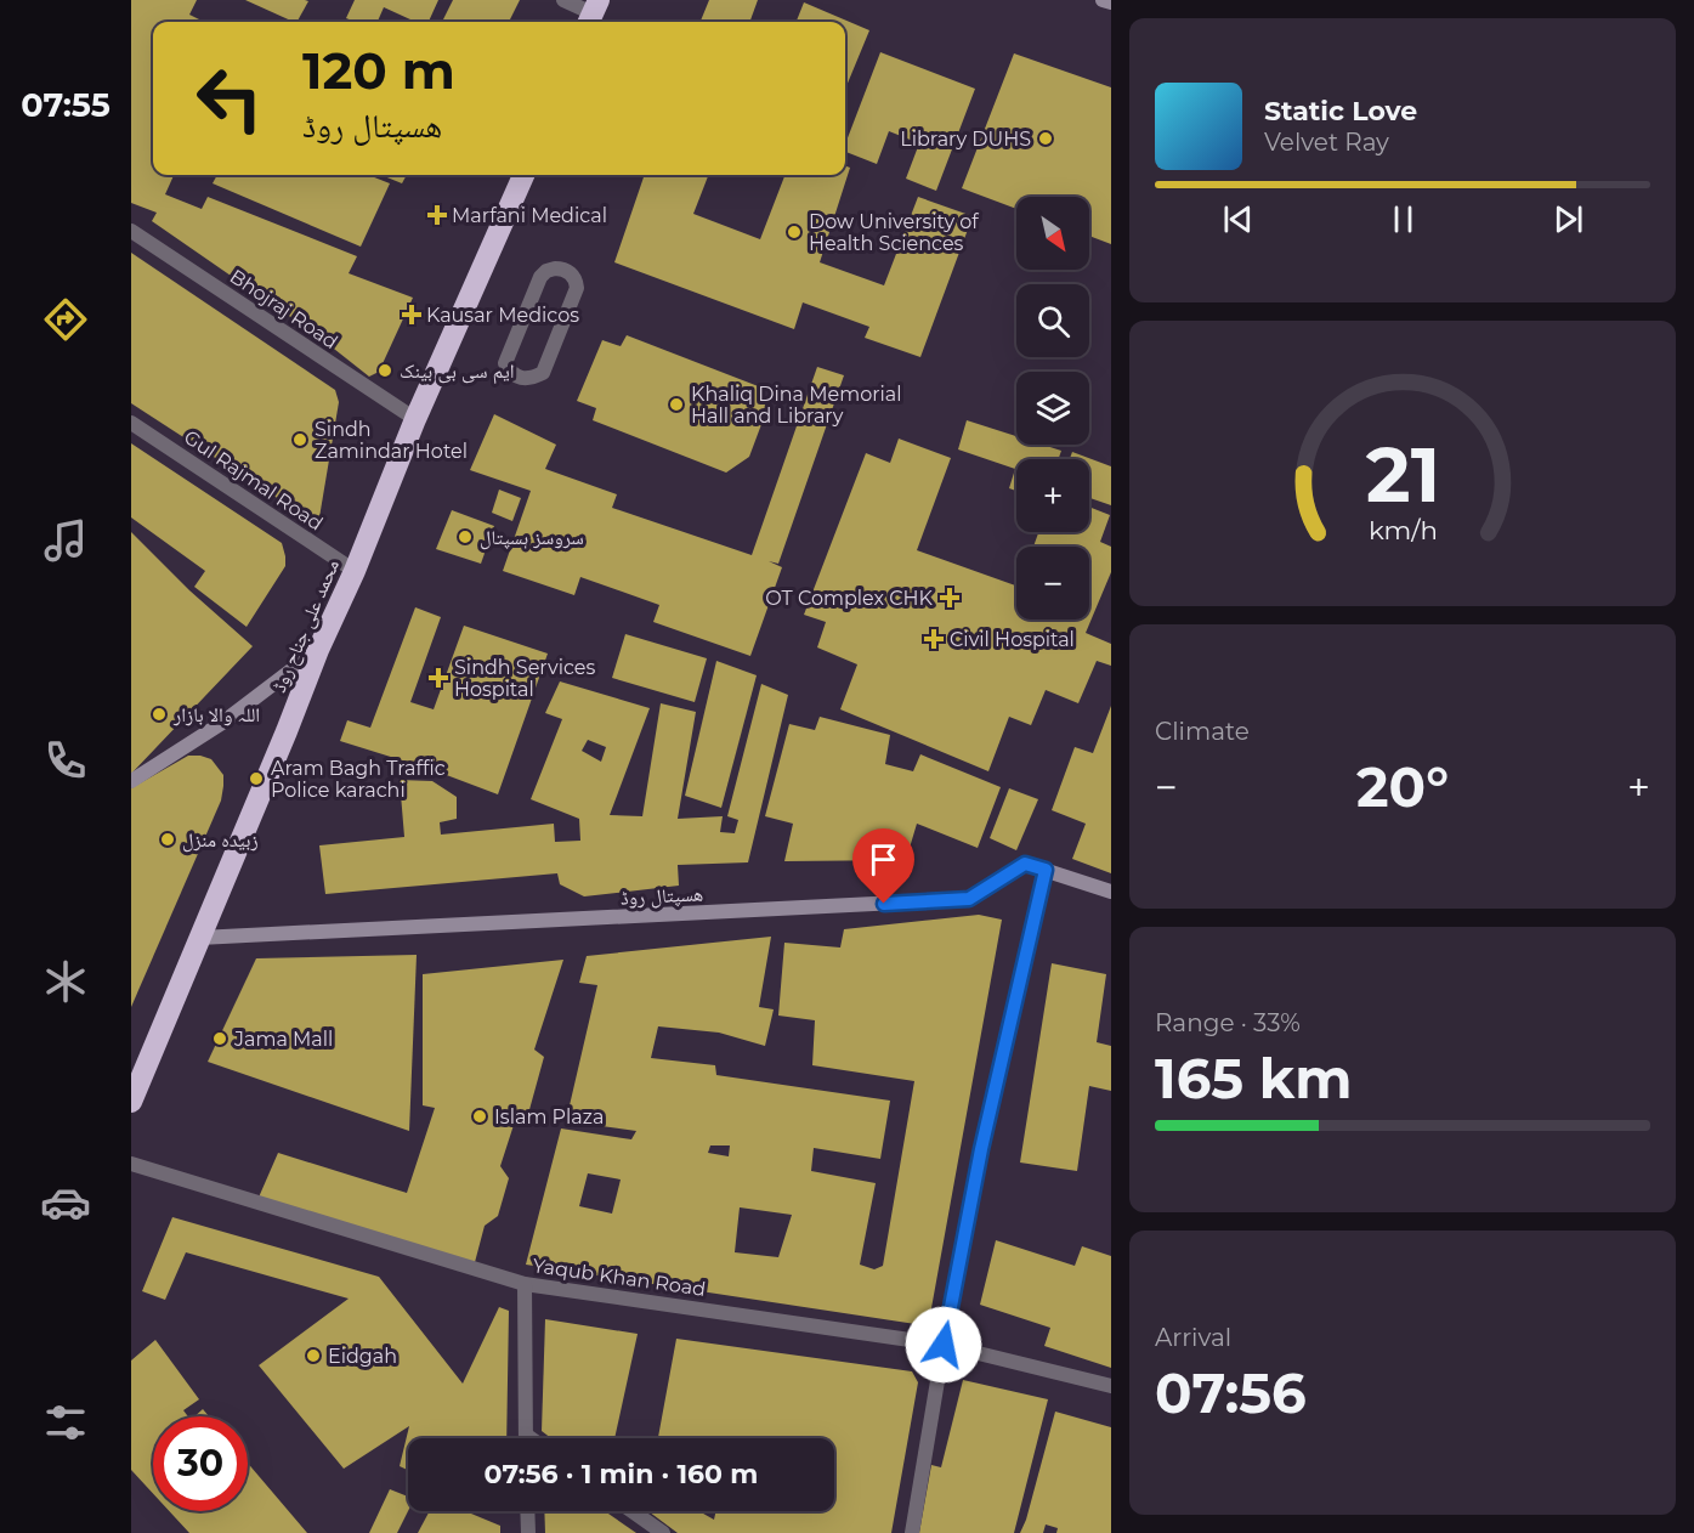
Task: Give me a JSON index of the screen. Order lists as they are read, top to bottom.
{
  "streets": {
    "highway": ["محمد علی جناح روڈ"],
    "street": [
      "Bhojraj Road",
      "Gul Rajmal Road",
      "ھسپتال روڈ",
      "Yaqub Khan Road"
    ]
  },
  "crossings": [
    ["Bhojraj Road", "محمد علی جناح روڈ"],
    ["Gul Rajmal Road", "محمد علی جناح روڈ"],
    ["محمد علی جناح روڈ", "ھسپتال روڈ"]
  ],
  "places": {
    "other": [
      "Library DUHS",
      "Dow University of Health Sciences",
      "ایم سی بی بینک",
      "Khaliq Dina Memorial Hall and Library",
      "Sindh Zamindar Hotel",
      "سروسز ہسپتال",
      "اللہ والا بازار",
      "Aram Bagh Traffic Police karachi",
      "زبیدہ منزل",
      "Jama Mall",
      "Islam Plaza",
      "Eidgah"
    ],
    "health": [
      "Marfani Medical",
      "Kausar Medicos",
      "OT Complex CHK",
      "Civil Hospital",
      "Sindh Services Hospital"
    ]
  },
  "north": "bottom right",
  "page": {
    "tabs": "07:55",
    "turn": ["120 m", "ھسپتال روڈ"],
    "song": ["Static Love", "Velvet Ray"],
    "map_buttons": ["+", "−"],
    "tile": [
      "Climate",
      ["Range · 33%", "165 km"],
      ["Arrival", "07:56"]
    ],
    "heat": ["−", "20°", "+"],
    "limit": "30",
    "trip": "07:56 · 1 min · 160 m",
    "gauge": ["21", "km/h"]
  }
}
